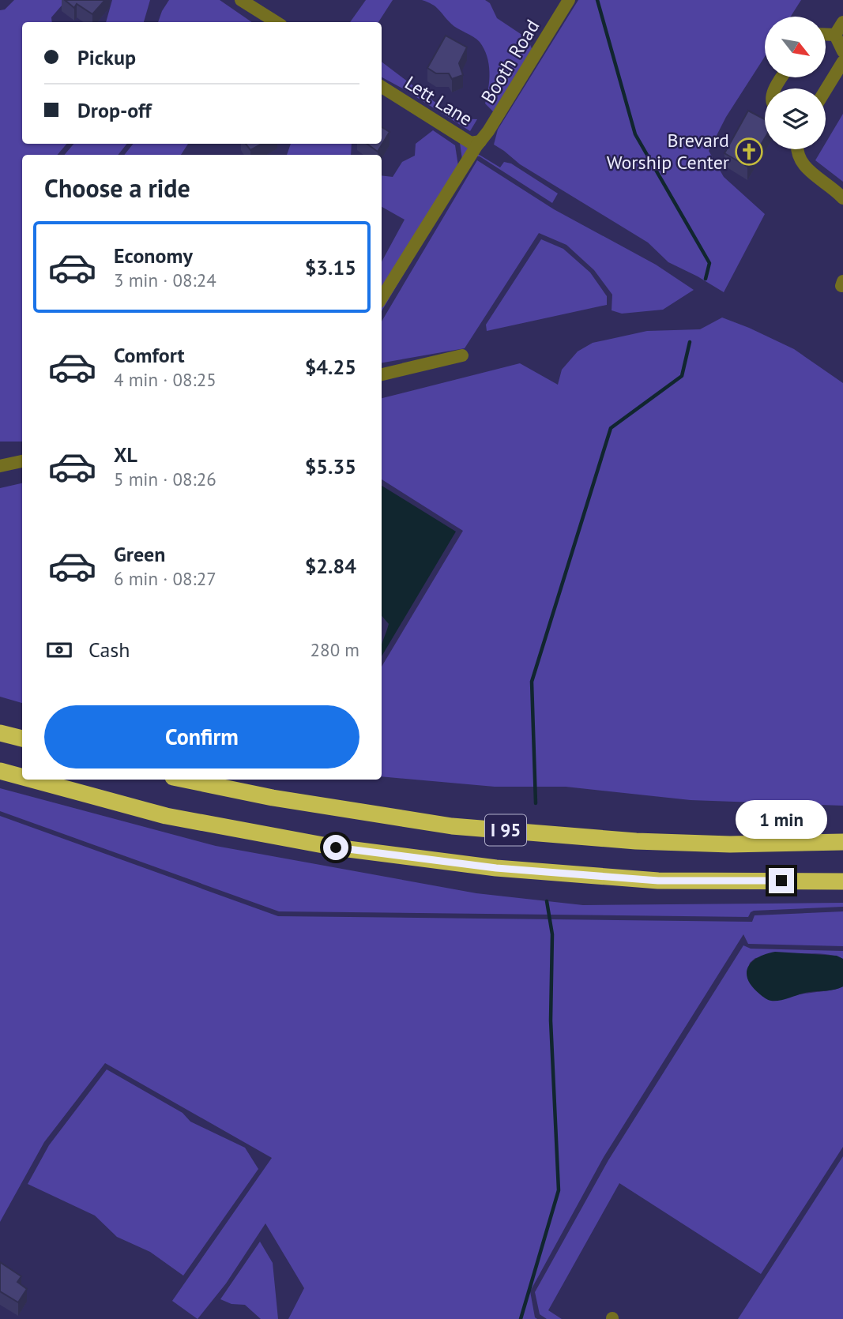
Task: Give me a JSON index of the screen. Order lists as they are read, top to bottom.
{
  "streets": {
    "highway": ["I 95"],
    "street": ["Booth Road", "Lett Lane"]
  },
  "crossings": [
    ["Booth Road", "Lett Lane"]
  ],
  "places": {
    "church": ["Brevard Worship Center"]
  },
  "north": "bottom right",
  "page": {
    "banner": ["Pickup", "Drop-off"],
    "heading": "Choose a ride",
    "list": [
      {
        "name": "Economy",
        "note": "3 min · 08:24",
        "value": "$3.15"
      },
      {
        "name": "Comfort",
        "note": "4 min · 08:25",
        "value": "$4.25"
      },
      {
        "name": "XL",
        "note": "5 min · 08:26",
        "value": "$5.35"
      },
      {
        "name": "Green",
        "note": "6 min · 08:27",
        "value": "$2.84"
      }
    ],
    "pay": ["Cash", "280 m"],
    "buttons": "Confirm",
    "bubble": "1 min"
  }
}
